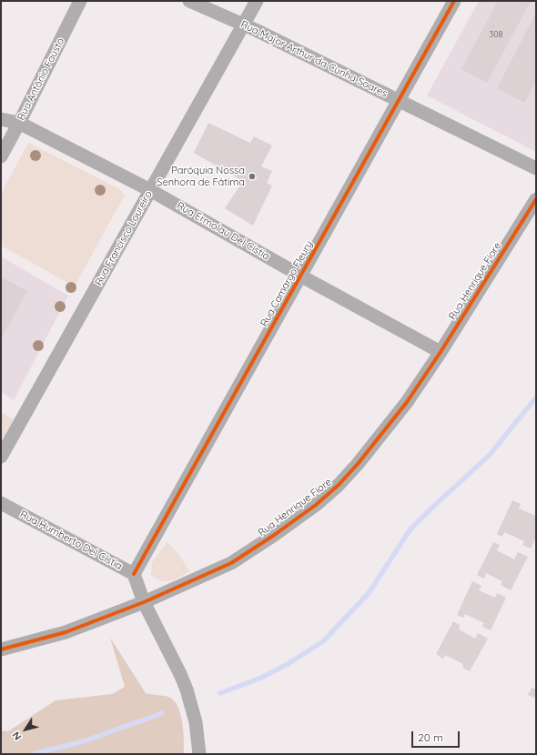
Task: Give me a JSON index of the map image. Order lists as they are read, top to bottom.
{
  "streets": {
    "street": [
      "Rua Major Arthur da Cunha Soares",
      "Rua Antônio Fausto",
      "Rua Ermolau Del Cístia",
      "Rua Francisco Loureiro",
      "Rua Henrique Fiore",
      "Rua Camargo Fleury",
      "Rua Humberto Del Cístia"
    ]
  },
  "crossings": [
    ["Rua Major Arthur da Cunha Soares", "Rua Francisco Loureiro"],
    ["Rua Major Arthur da Cunha Soares", "Rua Camargo Fleury"],
    ["Rua Antônio Fausto", "Rua Ermolau Del Cístia"],
    ["Rua Ermolau Del Cístia", "Rua Francisco Loureiro"],
    ["Rua Ermolau Del Cístia", "Rua Henrique Fiore"],
    ["Rua Ermolau Del Cístia", "Rua Camargo Fleury"],
    ["Rua Henrique Fiore", "Rua Humberto Del Cístia"],
    ["Rua Camargo Fleury", "Rua Humberto Del Cístia"]
  ],
  "places": ["Paróquia Nossa Senhora de Fátima"],
  "house_numbers": ["308"],
  "scale_bar": "20 m",
  "north": "bottom left"
}
